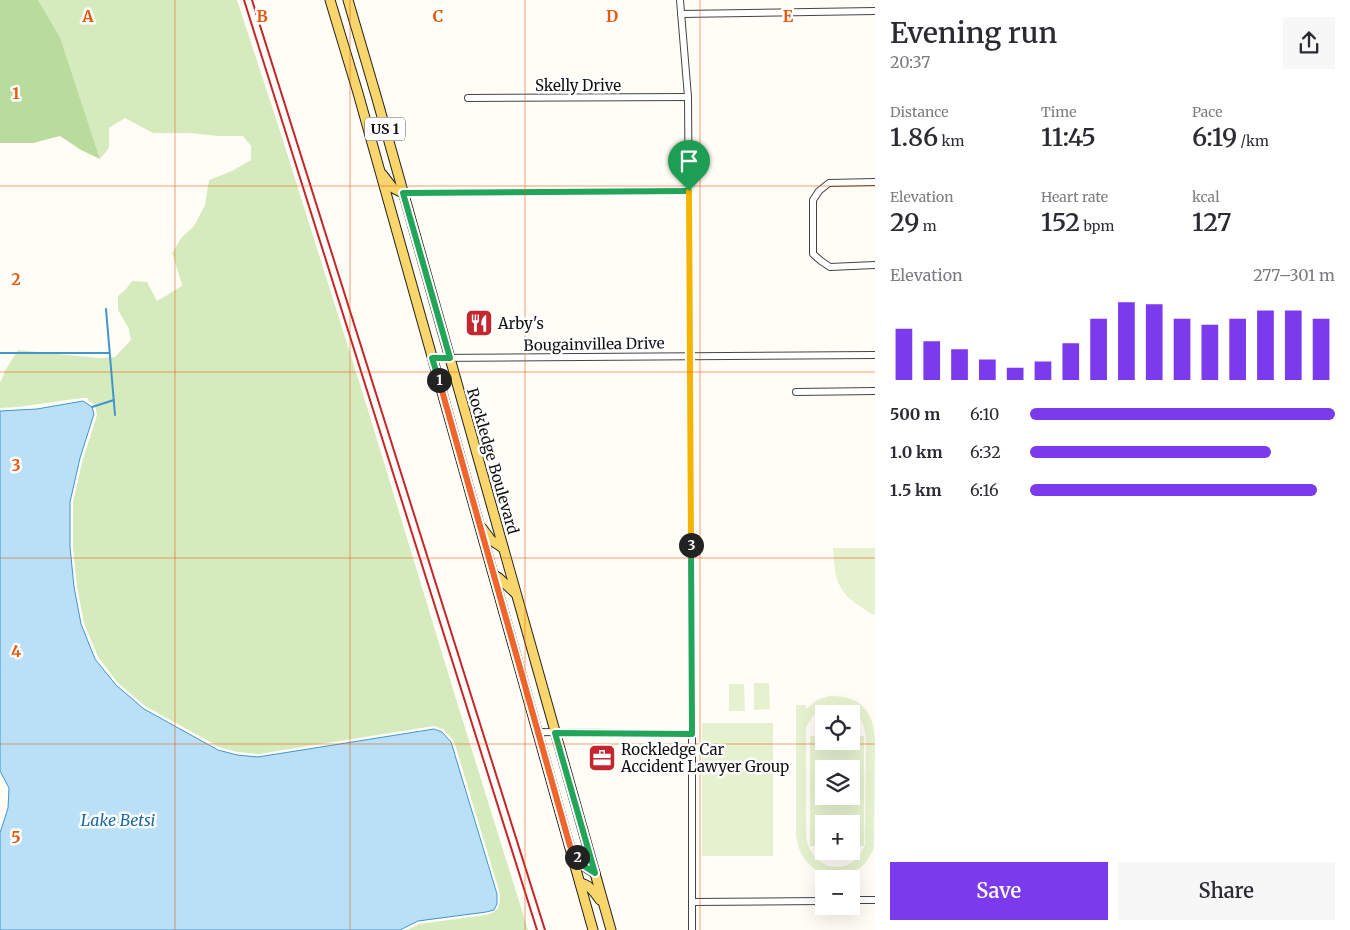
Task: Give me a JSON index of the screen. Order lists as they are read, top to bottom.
{
  "streets": {
    "main road": ["US 1", "Rockledge Boulevard"],
    "street": ["Skelly Drive", "Bougainvillea Drive"]
  },
  "crossings": [
    ["Bougainvillea Drive", "Rockledge Boulevard"]
  ],
  "water": ["Lake Betsi"],
  "places": {
    "restaurant": ["Arby's"],
    "office": ["Rockledge Car Accident Lawyer Group"]
  },
  "page": {
    "heading": ["Evening run", "20:37"],
    "stats": [
      ["Distance", "1.86 km"],
      ["Time", "11:45"],
      ["Pace", "6:19 /km"],
      ["Elevation", "29 m"],
      ["Heart rate", "152 bpm"],
      ["kcal", "127"]
    ],
    "chart": ["Elevation", "277–301 m"],
    "pins": ["1", "3", "2"],
    "list": [
      {
        "name": "500 m",
        "note": "6:10"
      },
      {
        "name": "1.0 km",
        "note": "6:32"
      },
      {
        "name": "1.5 km",
        "note": "6:16"
      }
    ],
    "map_buttons": ["+", "−"],
    "buttons": ["Save", "Share"]
  },
  "grid": {
    "columns": [
      "A",
      "B",
      "C",
      "D",
      "E"
    ],
    "rows": [
      "1",
      "2",
      "3",
      "4",
      "5"
    ]
  }
}
